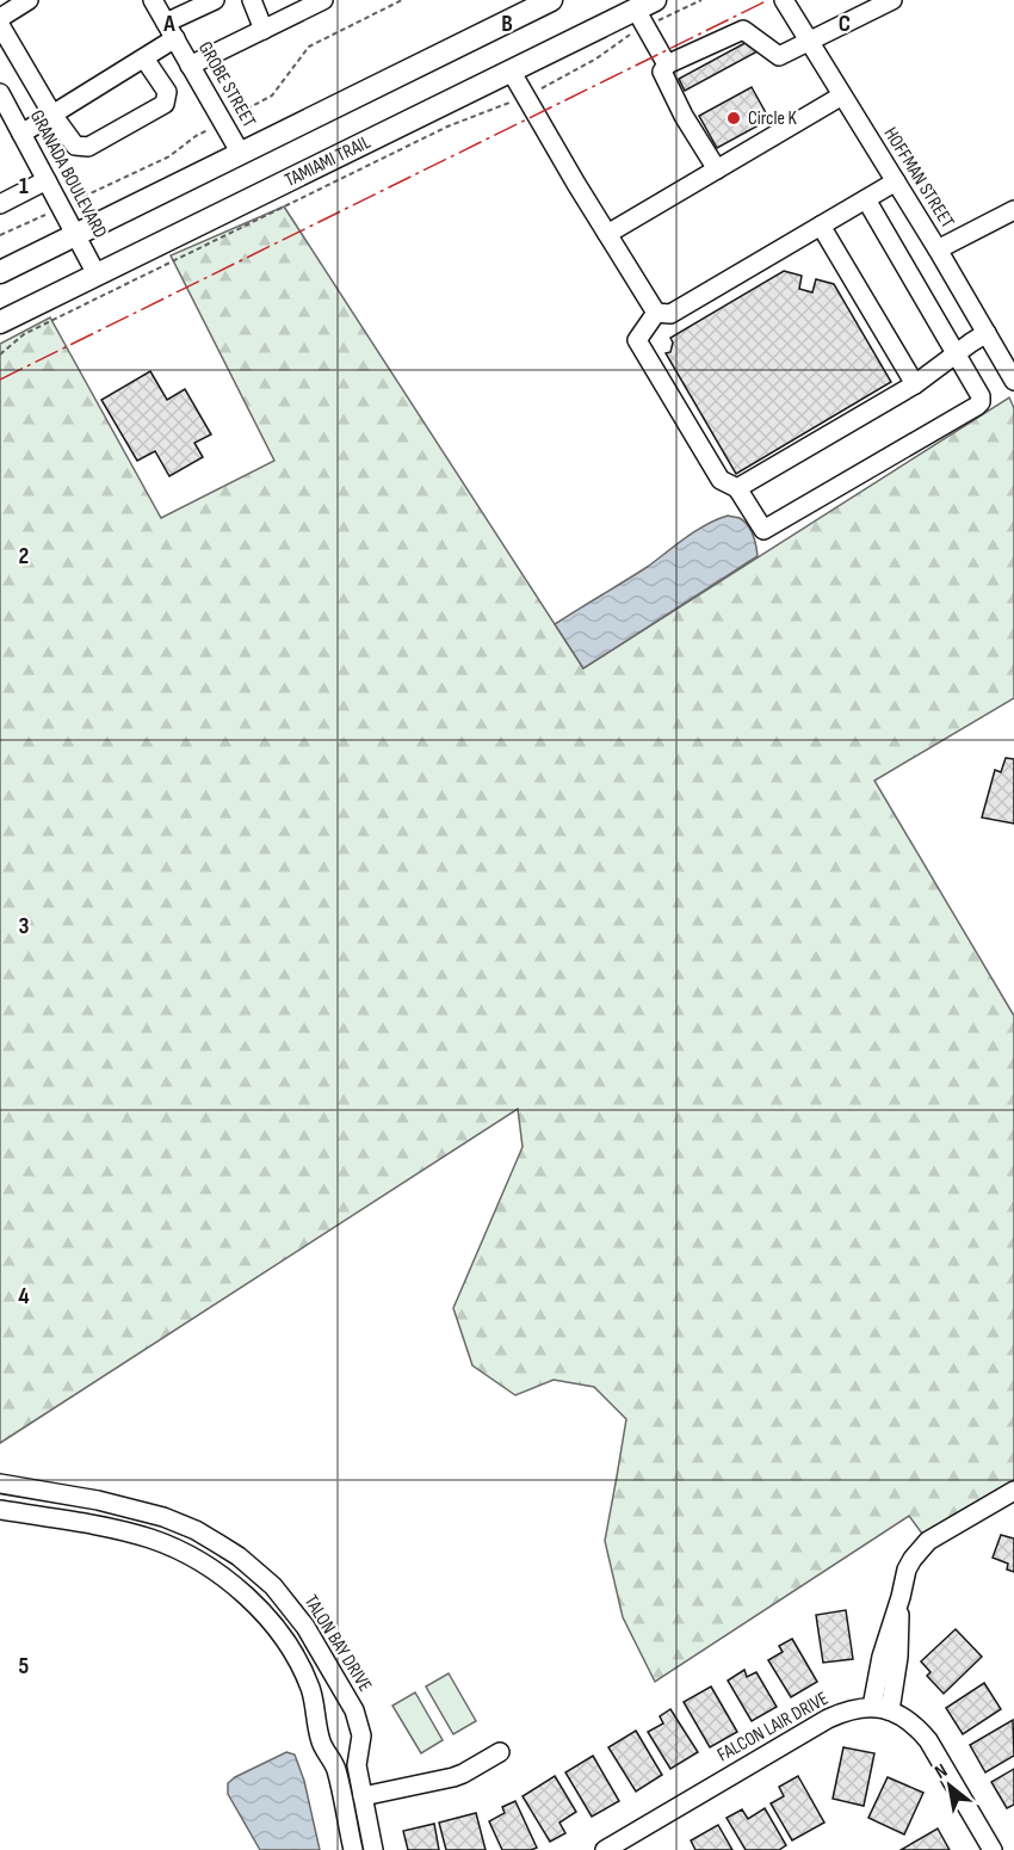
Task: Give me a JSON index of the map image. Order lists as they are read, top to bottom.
{
  "streets": {
    "main road": ["TAMIAMI TRAIL"],
    "street": [
      "GROBE STREET",
      "GRANADA BOULEVARD",
      "HOFFMAN STREET",
      "TALON BAY DRIVE",
      "FALCON LAIR DRIVE"
    ]
  },
  "crossings": [
    ["TAMIAMI TRAIL", "GRANADA BOULEVARD"]
  ],
  "places": ["Circle K"],
  "north": "top left",
  "grid": {
    "columns": ["A", "B", "C"],
    "rows": [
      "1",
      "2",
      "3",
      "4",
      "5"
    ]
  }
}
